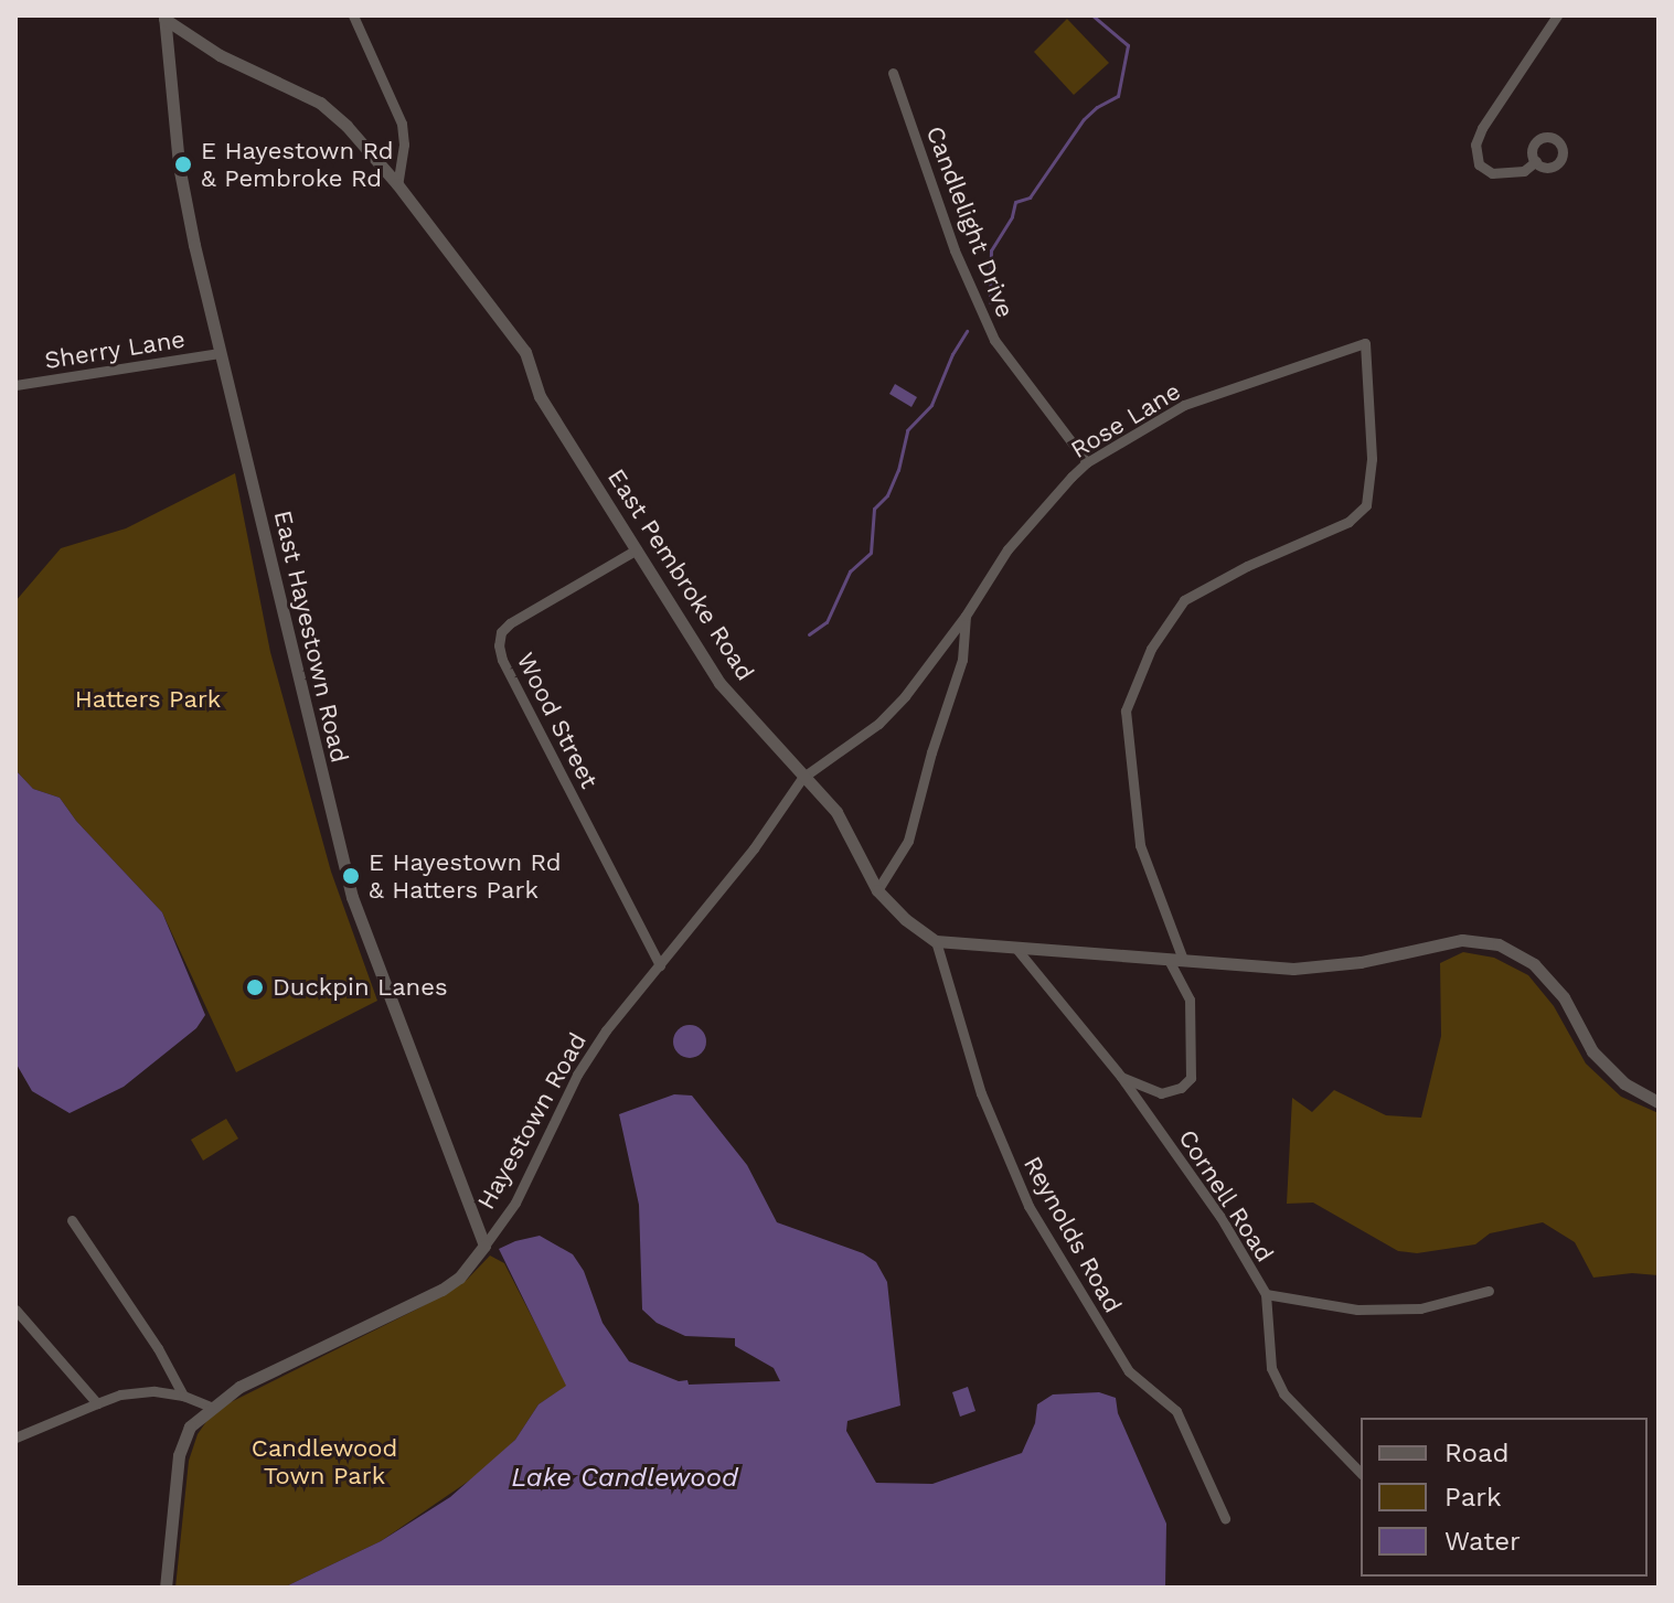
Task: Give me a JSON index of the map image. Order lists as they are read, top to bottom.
{
  "streets": {
    "street": [
      "Candlelight Drive",
      "Sherry Lane",
      "Rose Lane",
      "East Pembroke Road",
      "East Hayestown Road",
      "Wood Street",
      "Hayestown Road",
      "Cornell Road",
      "Reynolds Road"
    ]
  },
  "crossings": [
    ["Candlelight Drive", "Rose Lane"],
    ["Sherry Lane", "East Hayestown Road"],
    ["Rose Lane", "East Pembroke Road"],
    ["Rose Lane", "Hayestown Road"],
    ["East Pembroke Road", "East Hayestown Road"],
    ["East Pembroke Road", "Wood Street"],
    ["East Pembroke Road", "Hayestown Road"],
    ["East Pembroke Road", "Reynolds Road"],
    ["East Hayestown Road", "Hayestown Road"],
    ["Wood Street", "Hayestown Road"]
  ],
  "water": ["Lake Candlewood"],
  "parks": ["Hatters Park", "Candlewood Town Park"],
  "places": ["E Hayestown Rd & Pembroke Rd", "E Hayestown Rd & Hatters Park", "Duckpin Lanes"],
  "legend": ["Road", "Park", "Water"]
}
